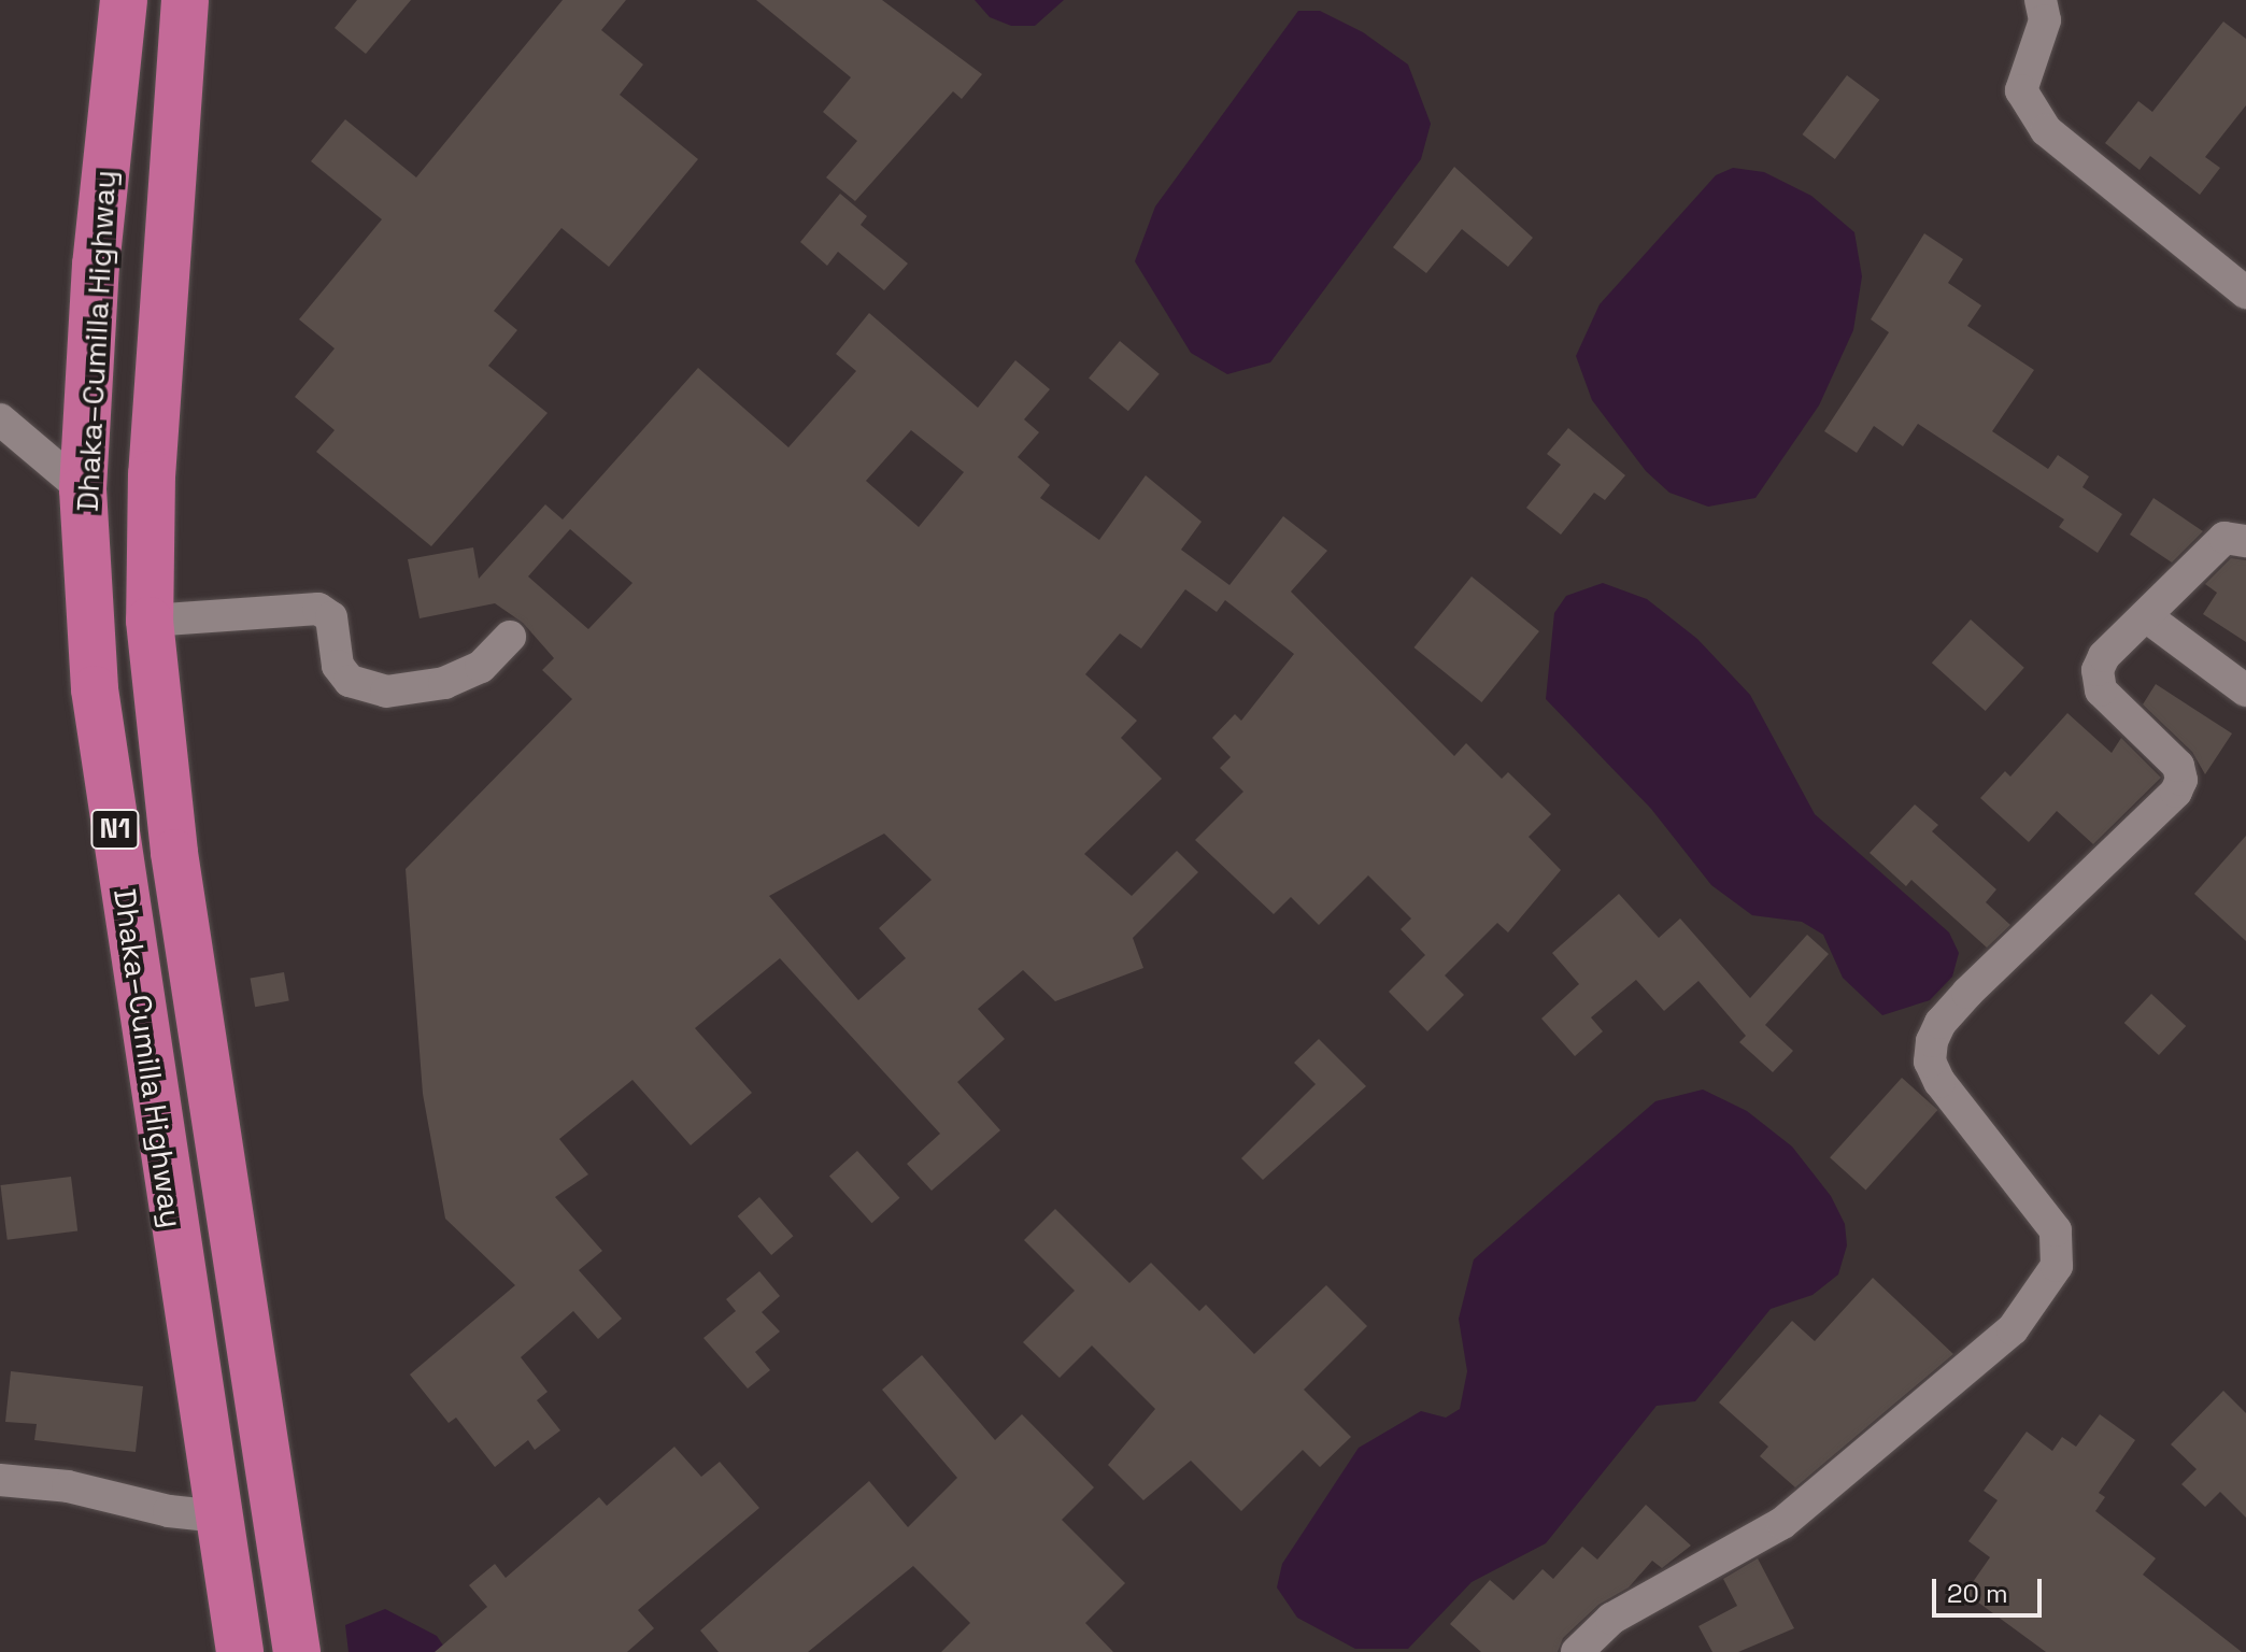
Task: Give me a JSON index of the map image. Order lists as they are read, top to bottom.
{
  "streets": {
    "highway": ["Dhaka–Cumilla Highway", "N1"]
  },
  "scale_bar": "20 m"
}
